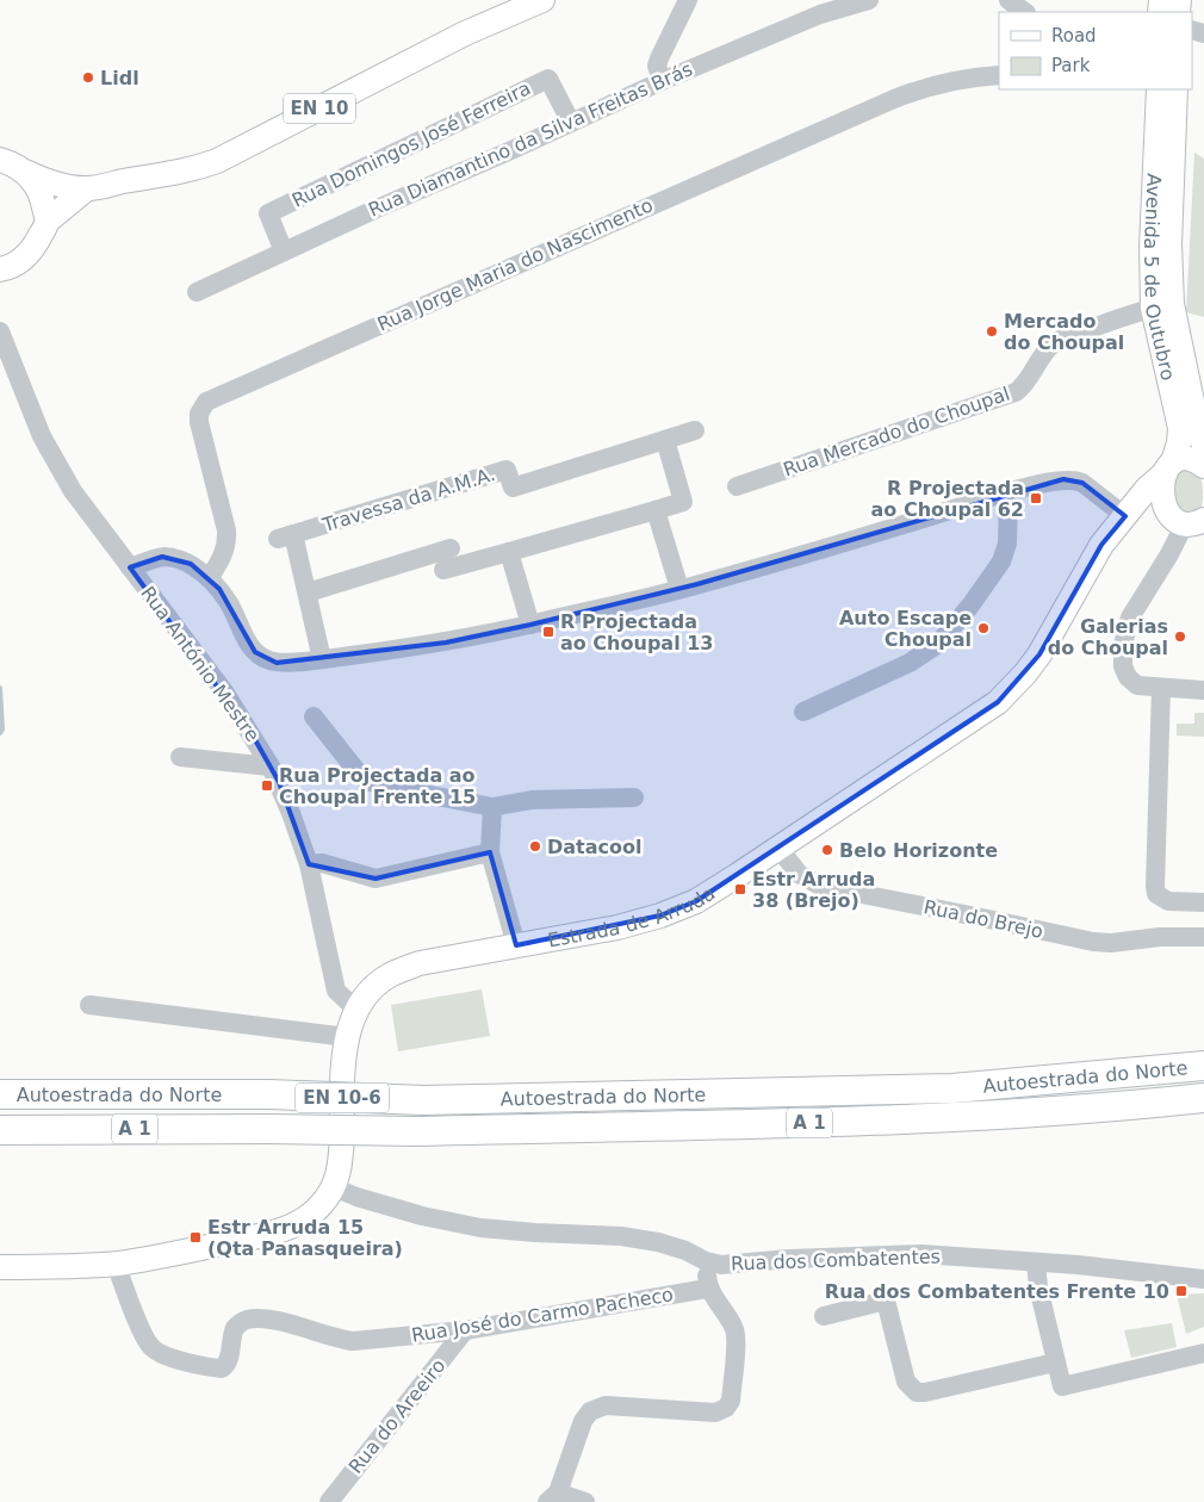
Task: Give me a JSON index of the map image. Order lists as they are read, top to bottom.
{
  "streets": {
    "highway": ["Autoestrada do Norte", "A 1"],
    "main road": [
      "EN 10",
      "Avenida 5 de Outubro",
      "Estrada de Arruda",
      "EN 10-6"
    ],
    "street": [
      "Rua Diamantino da Silva Freitas Brás",
      "Rua Domingos José Ferreira",
      "Rua Jorge Maria do Nascimento",
      "Rua Mercado do Choupal",
      "Travessa da A.M.A.",
      "Rua António Mestre",
      "Rua do Brejo",
      "Rua dos Combatentes",
      "Rua José do Carmo Pacheco",
      "Rua do Areeiro"
    ]
  },
  "crossings": [
    ["Rua Diamantino da Silva Freitas Brás", "Rua Domingos José Ferreira"],
    ["Avenida 5 de Outubro", "Rua Mercado do Choupal"],
    ["Avenida 5 de Outubro", "Estrada de Arruda"],
    ["Rua António Mestre", "Estrada de Arruda"],
    ["Estrada de Arruda", "Rua do Brejo"],
    ["Estrada de Arruda", "EN 10-6"],
    ["Estrada de Arruda", "Rua dos Combatentes"],
    ["EN 10-6", "Rua dos Combatentes"],
    ["EN 10-6", "Rua José do Carmo Pacheco"],
    ["Rua José do Carmo Pacheco", "Rua do Areeiro"]
  ],
  "places": {
    "other": [
      "Lidl",
      "Mercado do Choupal",
      "Auto Escape Choupal",
      "Galerias do Choupal",
      "Datacool",
      "Belo Horizonte"
    ],
    "transit": [
      "R Projectada ao Choupal 62",
      "R Projectada ao Choupal 13",
      "Rua Projectada ao Choupal Frente 15",
      "Estr Arruda 38 (Brejo)",
      "Estr Arruda 15 (Qta Panasqueira)",
      "Rua dos Combatentes Frente 10"
    ]
  },
  "legend": ["Road", "Park"]
}
